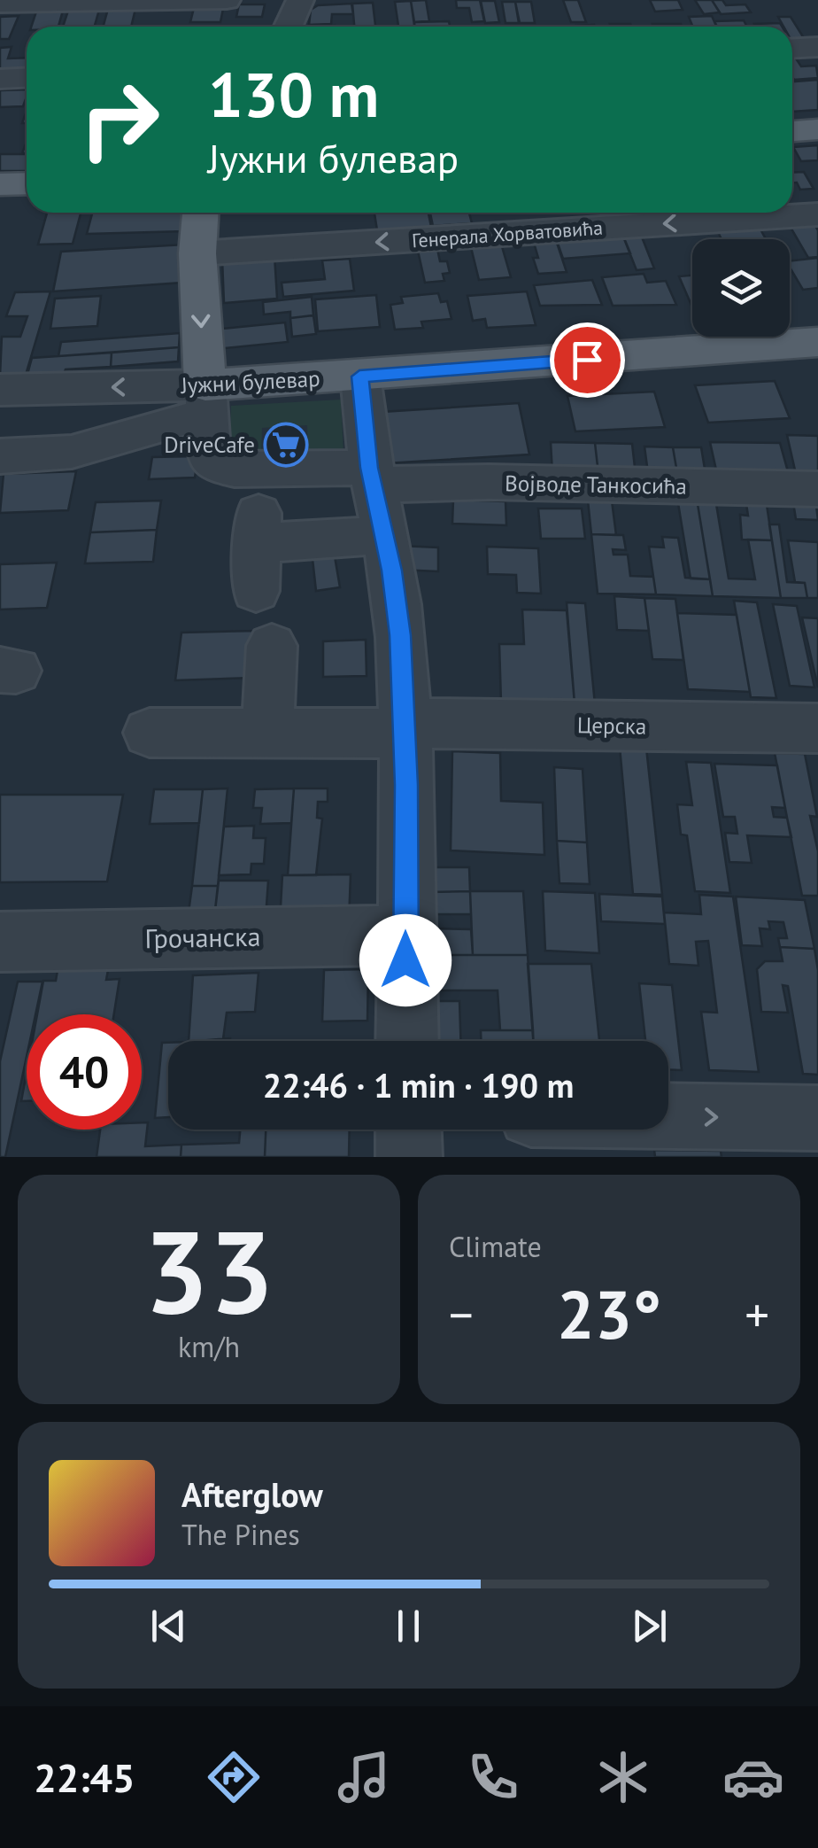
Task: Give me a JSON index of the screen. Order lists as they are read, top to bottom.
{
  "streets": {
    "main road": ["Јужни булевар"],
    "street": [
      "Генерала Хорватовића",
      "Војводе Танкосића",
      "Церска",
      "Грочанска"
    ]
  },
  "crossings": [
    ["Јужни булевар", "Војводе Танкосића"]
  ],
  "one_way": ["Генерала Хорватовића"],
  "places": {
    "supermarket": ["DriveCafe"]
  },
  "page": {
    "turn": ["130 m", "Јужни булевар"],
    "limit": "40",
    "trip": "22:46 · 1 min · 190 m",
    "tile": [
      ["33", "km/h"],
      "Climate"
    ],
    "heat": ["−", "23°", "+"],
    "song": ["Afterglow", "The Pines"],
    "tabs": "22:45"
  }
}
